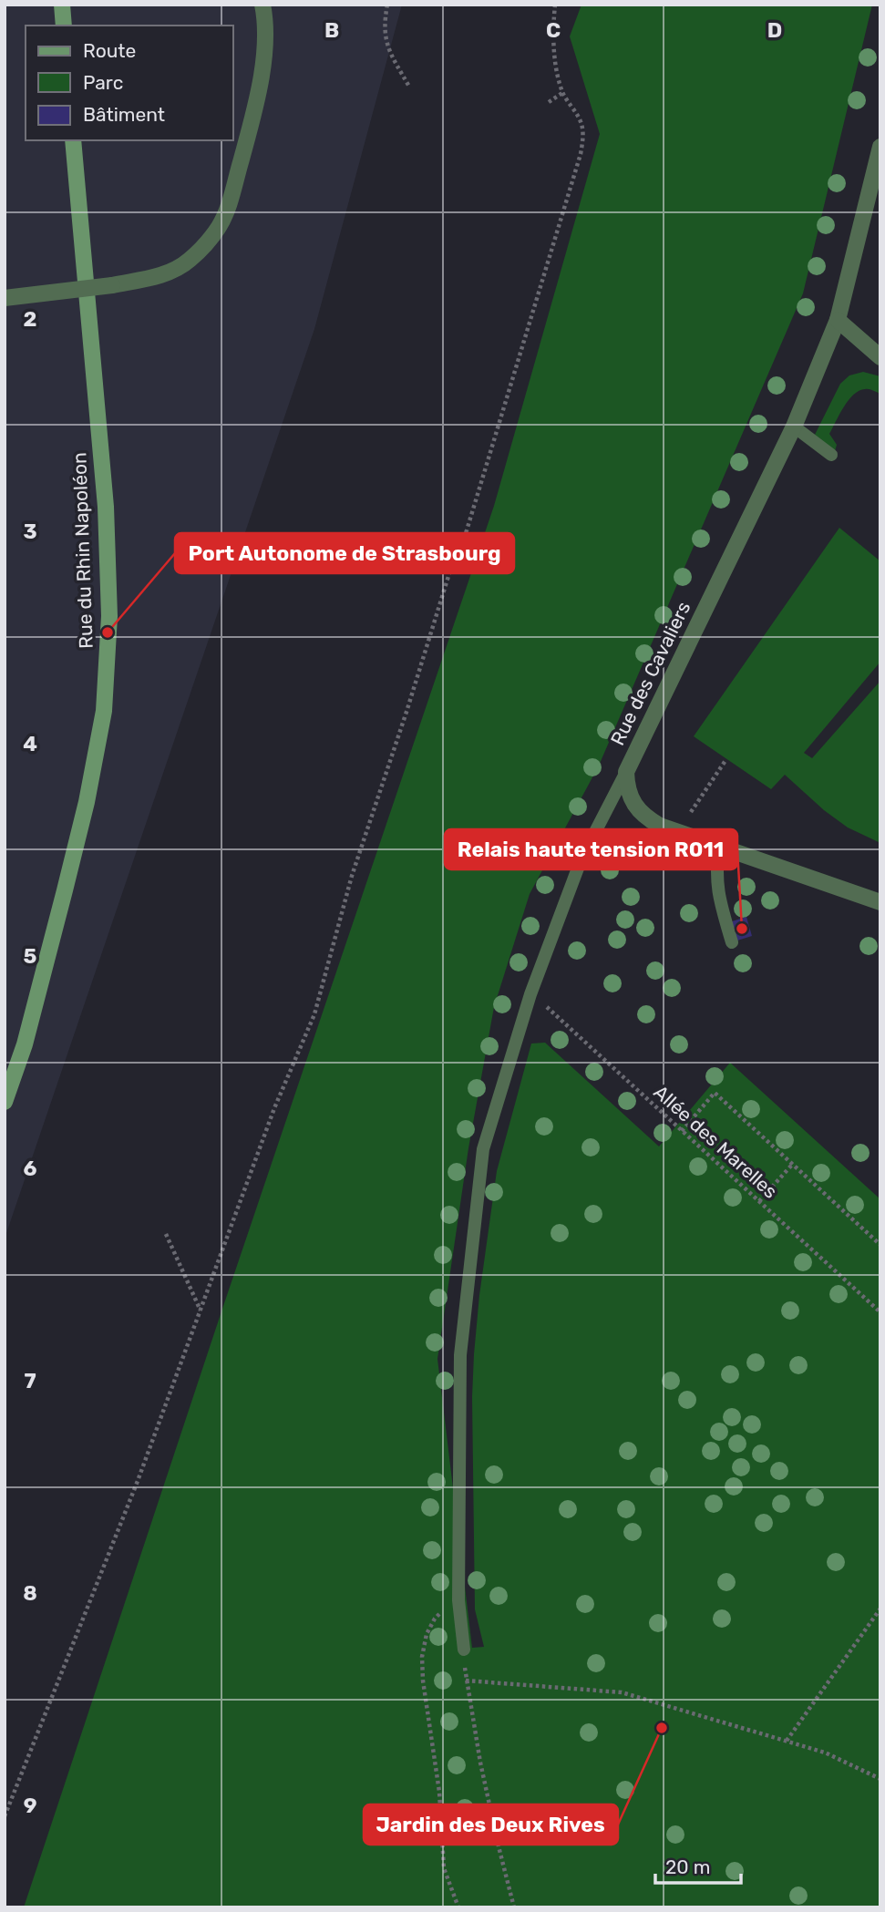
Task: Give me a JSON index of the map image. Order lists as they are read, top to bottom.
{
  "streets": {
    "main road": ["Rue du Rhin Napoléon"],
    "street": ["Rue des Cavaliers"],
    "path": ["Allée des Marelles"]
  },
  "places": ["Port Autonome de Strasbourg", "Relais haute tension R011", "Jardin des Deux Rives"],
  "legend": ["Route", "Parc", "Bâtiment"],
  "scale_bar": "20 m",
  "grid": {
    "columns": ["B", "C", "D"],
    "rows": [
      "2",
      "3",
      "4",
      "5",
      "6",
      "7",
      "8",
      "9"
    ]
  }
}
